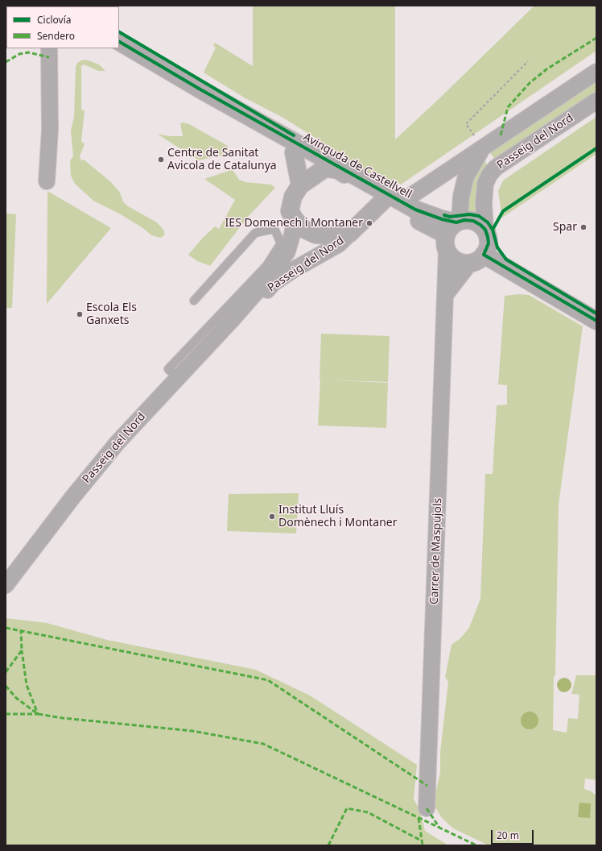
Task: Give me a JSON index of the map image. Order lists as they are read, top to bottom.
{
  "streets": {
    "street": ["Passeig del Nord", "Avinguda de Castellvell", "Carrer de Maspujols"]
  },
  "crossings": [
    ["Passeig del Nord", "Avinguda de Castellvell"],
    ["Passeig del Nord", "Carrer de Maspujols"],
    ["Avinguda de Castellvell", "Carrer de Maspujols"]
  ],
  "places": [
    "Centre de Sanitat Avicola de Catalunya",
    "IES Domenech i Montaner",
    "Spar",
    "Escola Els Ganxets",
    "Institut Lluís Domènech i Montaner"
  ],
  "legend": ["Ciclovía", "Sendero"],
  "scale_bar": "20 m"
}
